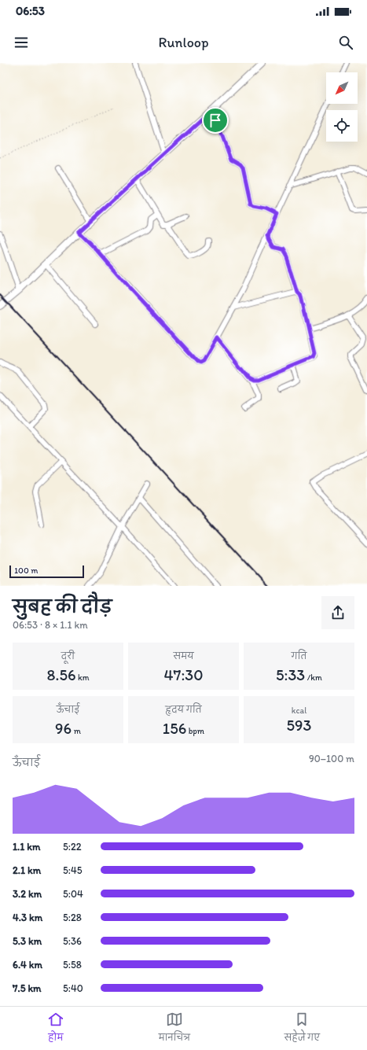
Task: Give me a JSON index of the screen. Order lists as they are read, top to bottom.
{
  "scale_bar": "100 m",
  "north": "bottom left",
  "page": {
    "status": "06:53",
    "header": "Runloop",
    "scale": "100 m",
    "heading": ["सुबह की दौड़", "06:53 · 8 × 1.1 km"],
    "stats": [
      ["दूरी", "8.56 km"],
      ["समय", "47:30"],
      ["गति", "5:33 /km"],
      ["ऊँचाई", "96 m"],
      ["हृदय गति", "156 bpm"],
      ["kcal", "593"]
    ],
    "chart": ["ऊँचाई", "90–100 m"],
    "list": [
      {
        "name": "1.1 km",
        "note": "5:22"
      },
      {
        "name": "2.1 km",
        "note": "5:45"
      },
      {
        "name": "3.2 km",
        "note": "5:04"
      },
      {
        "name": "4.3 km",
        "note": "5:28"
      },
      {
        "name": "5.3 km",
        "note": "5:36"
      },
      {
        "name": "6.4 km",
        "note": "5:58"
      },
      {
        "name": "7.5 km",
        "note": "5:40"
      }
    ],
    "tabs": ["होम", "मानचित्र", "सहेजे गए"]
  }
}
